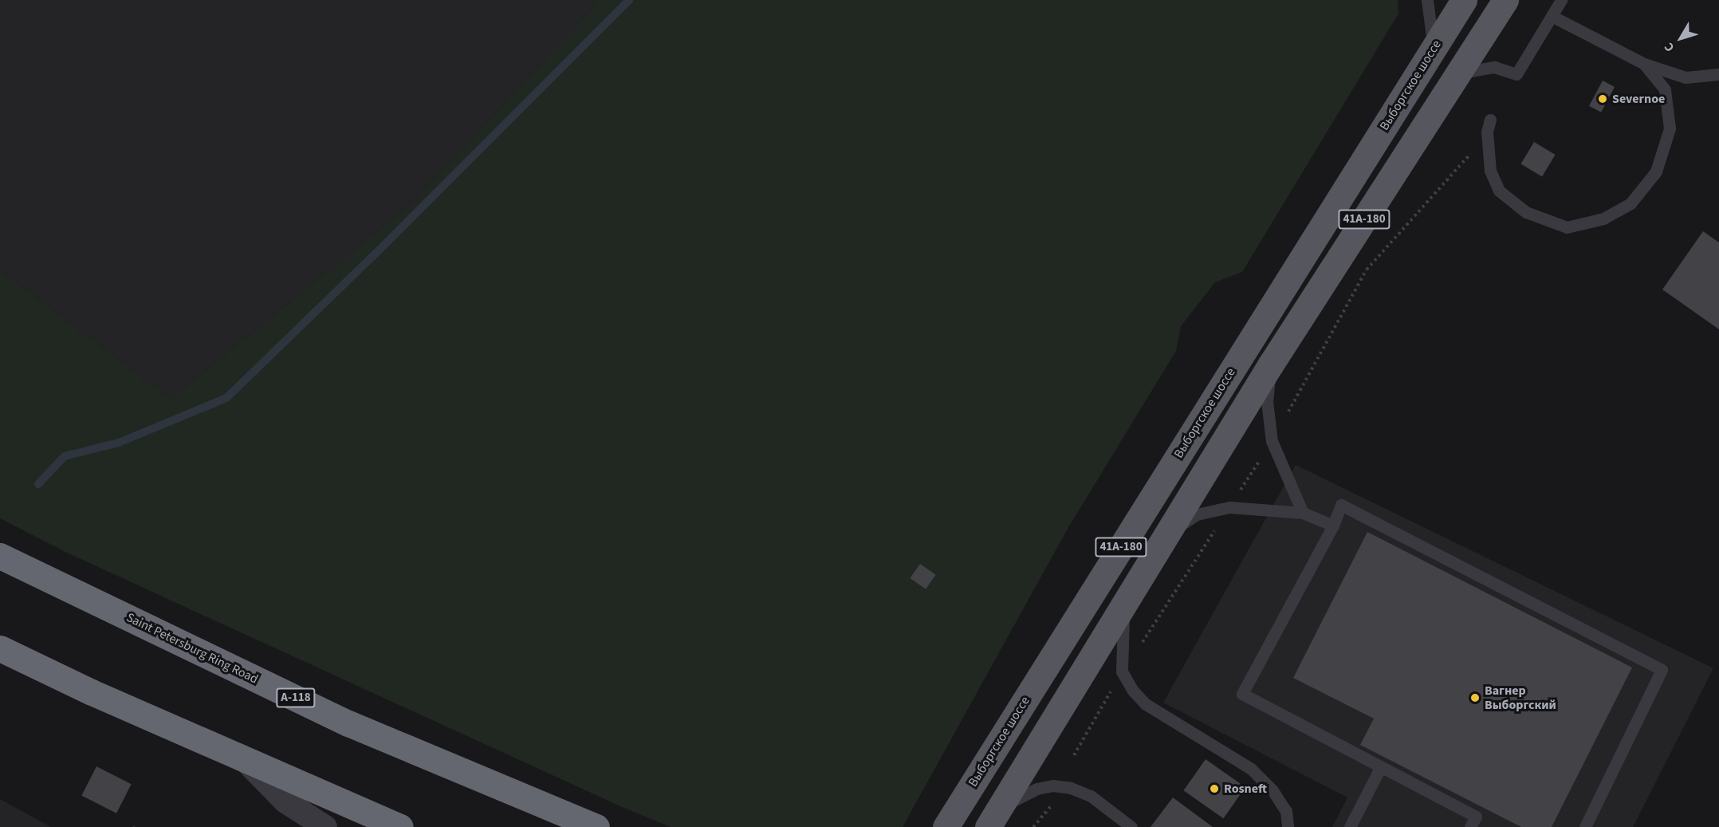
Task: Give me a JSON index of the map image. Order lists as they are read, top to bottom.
{
  "streets": {
    "highway": ["Saint Petersburg Ring Road", "А-118"],
    "main road": ["Выборгское шоссе", "41А-180"]
  },
  "places": ["Severnoe", "Вагнер Выборгский", "Rosneft"],
  "north": "bottom left"
}
